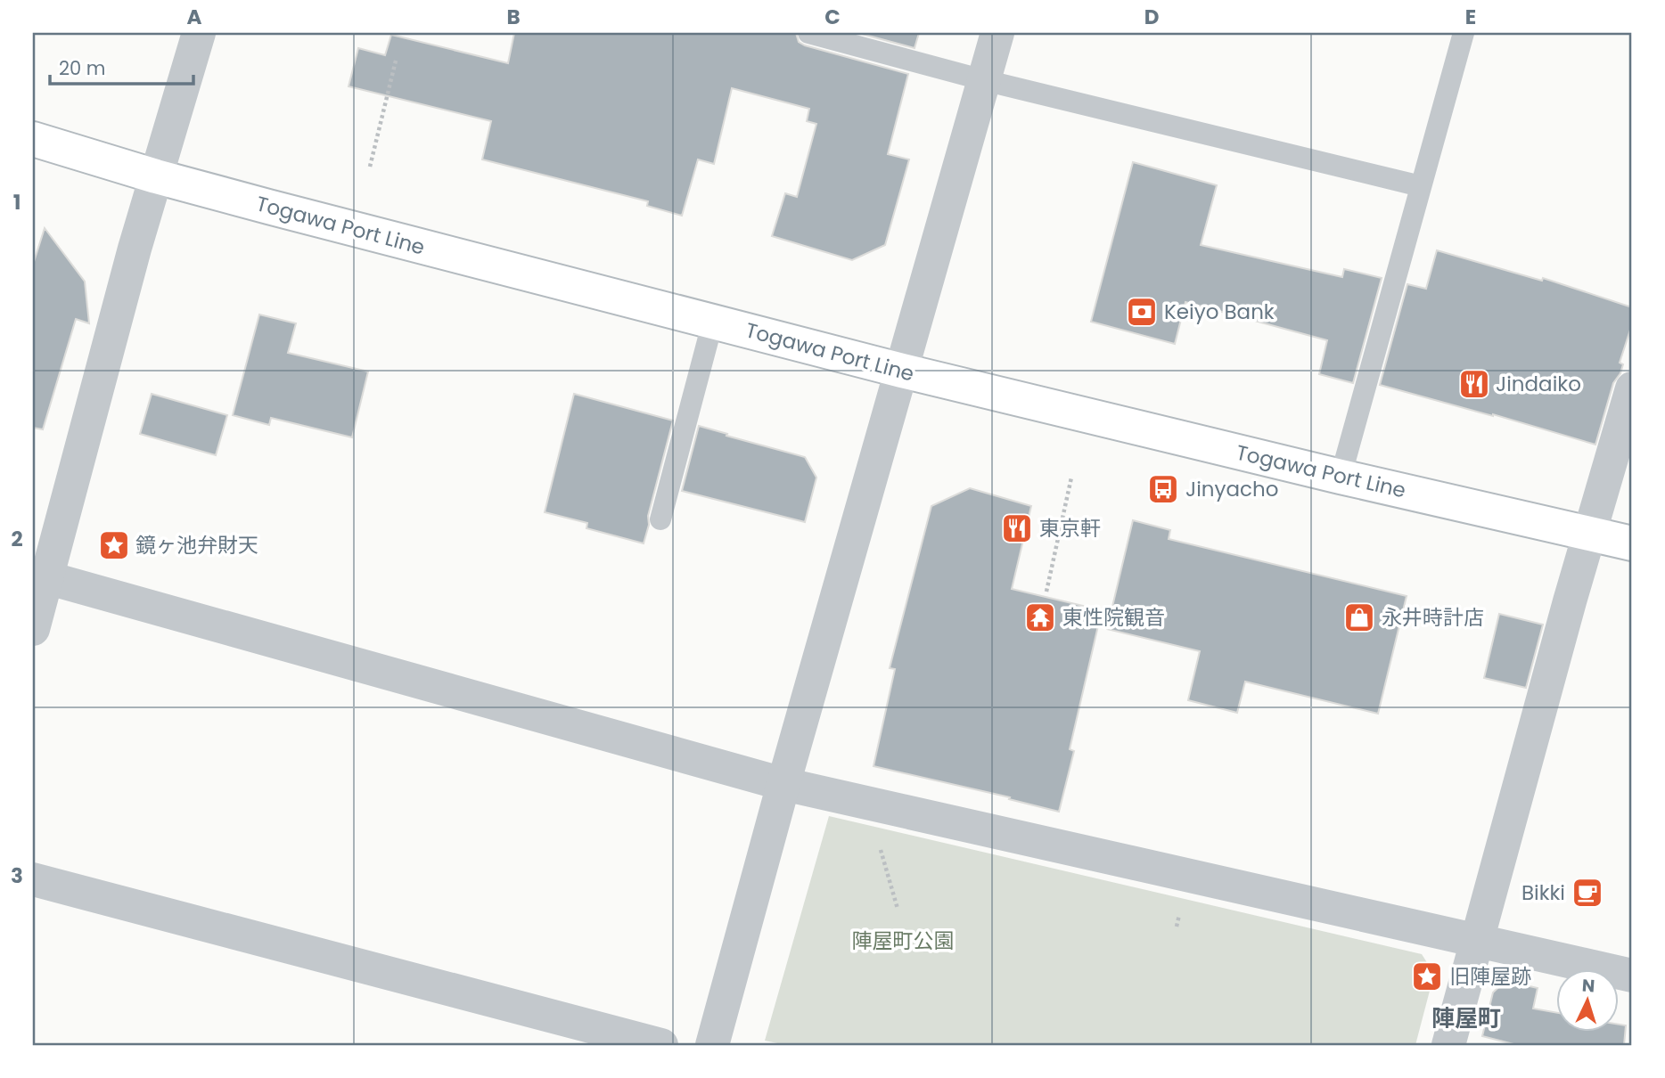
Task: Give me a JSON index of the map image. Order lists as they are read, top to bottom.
{
  "streets": {
    "main road": ["Togawa Port Line"]
  },
  "districts": ["陣屋町"],
  "parks": ["陣屋町公園"],
  "places": {
    "bank": ["Keiyo Bank"],
    "restaurant": ["Jindaiko", "東京軒"],
    "bus stop": ["Jinyacho"],
    "place": ["鏡ヶ池弁財天", "旧陣屋跡"],
    "temple": ["東性院観音"],
    "shop": ["永井時計店"],
    "cafe": ["Bikki"]
  },
  "scale_bar": "20 m",
  "north": "top",
  "grid": {
    "columns": [
      "A",
      "B",
      "C",
      "D",
      "E"
    ],
    "rows": ["1", "2", "3"]
  }
}
